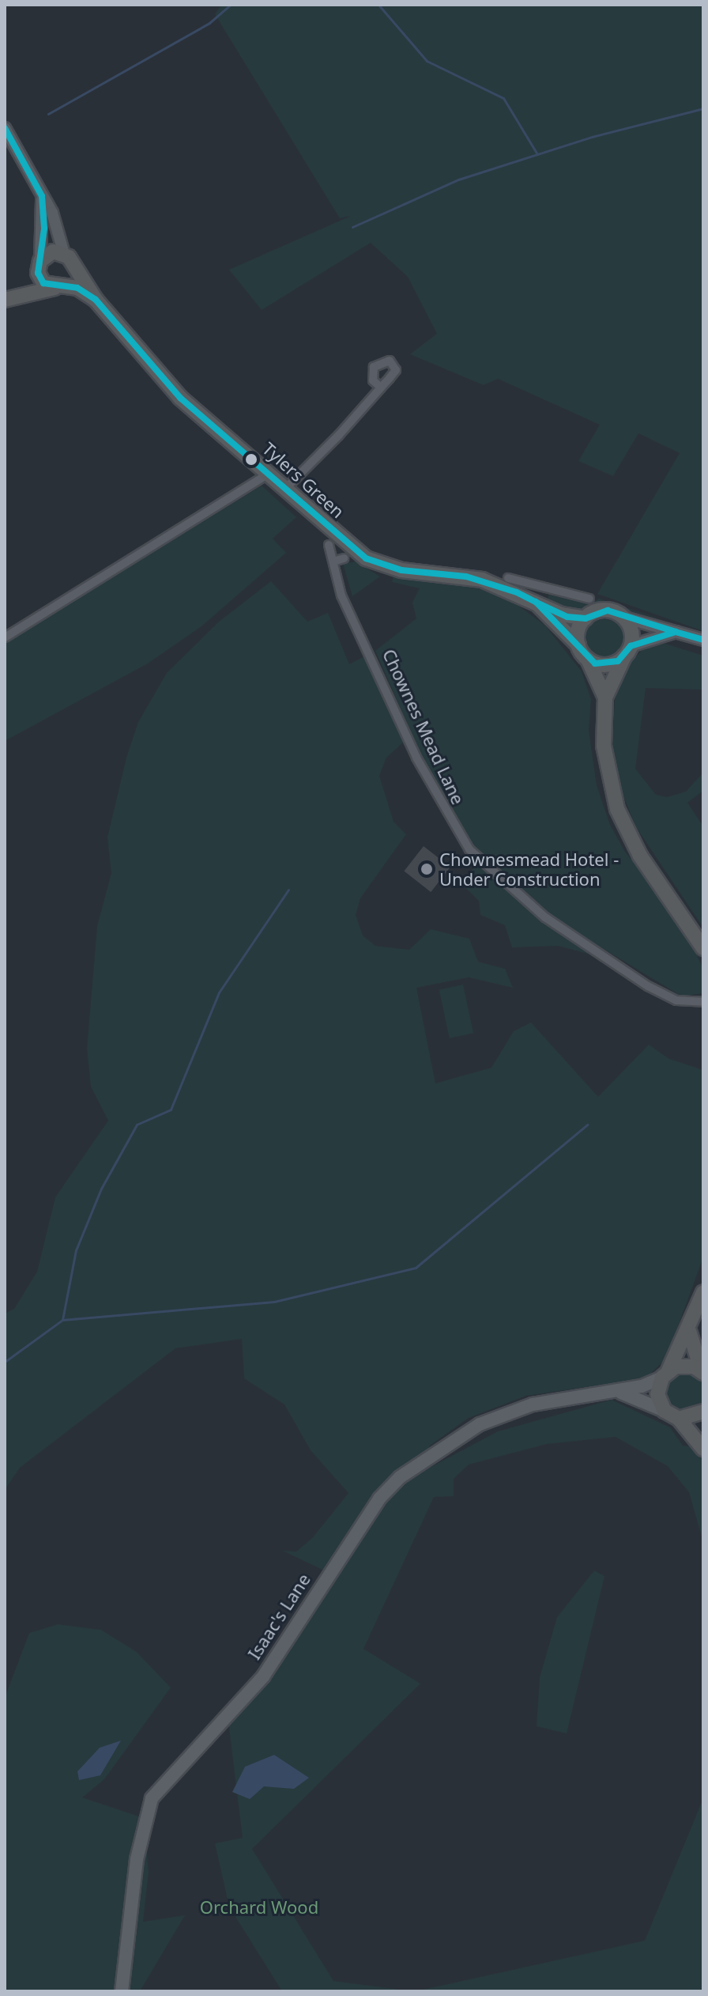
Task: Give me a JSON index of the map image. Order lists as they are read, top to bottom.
{
  "streets": {
    "highway": ["Tylers Green"],
    "main road": ["Isaac's Lane"],
    "street": ["Chownes Mead Lane"]
  },
  "parks": ["Orchard Wood"],
  "places": ["Chownesmead Hotel - Under Construction"]
}
